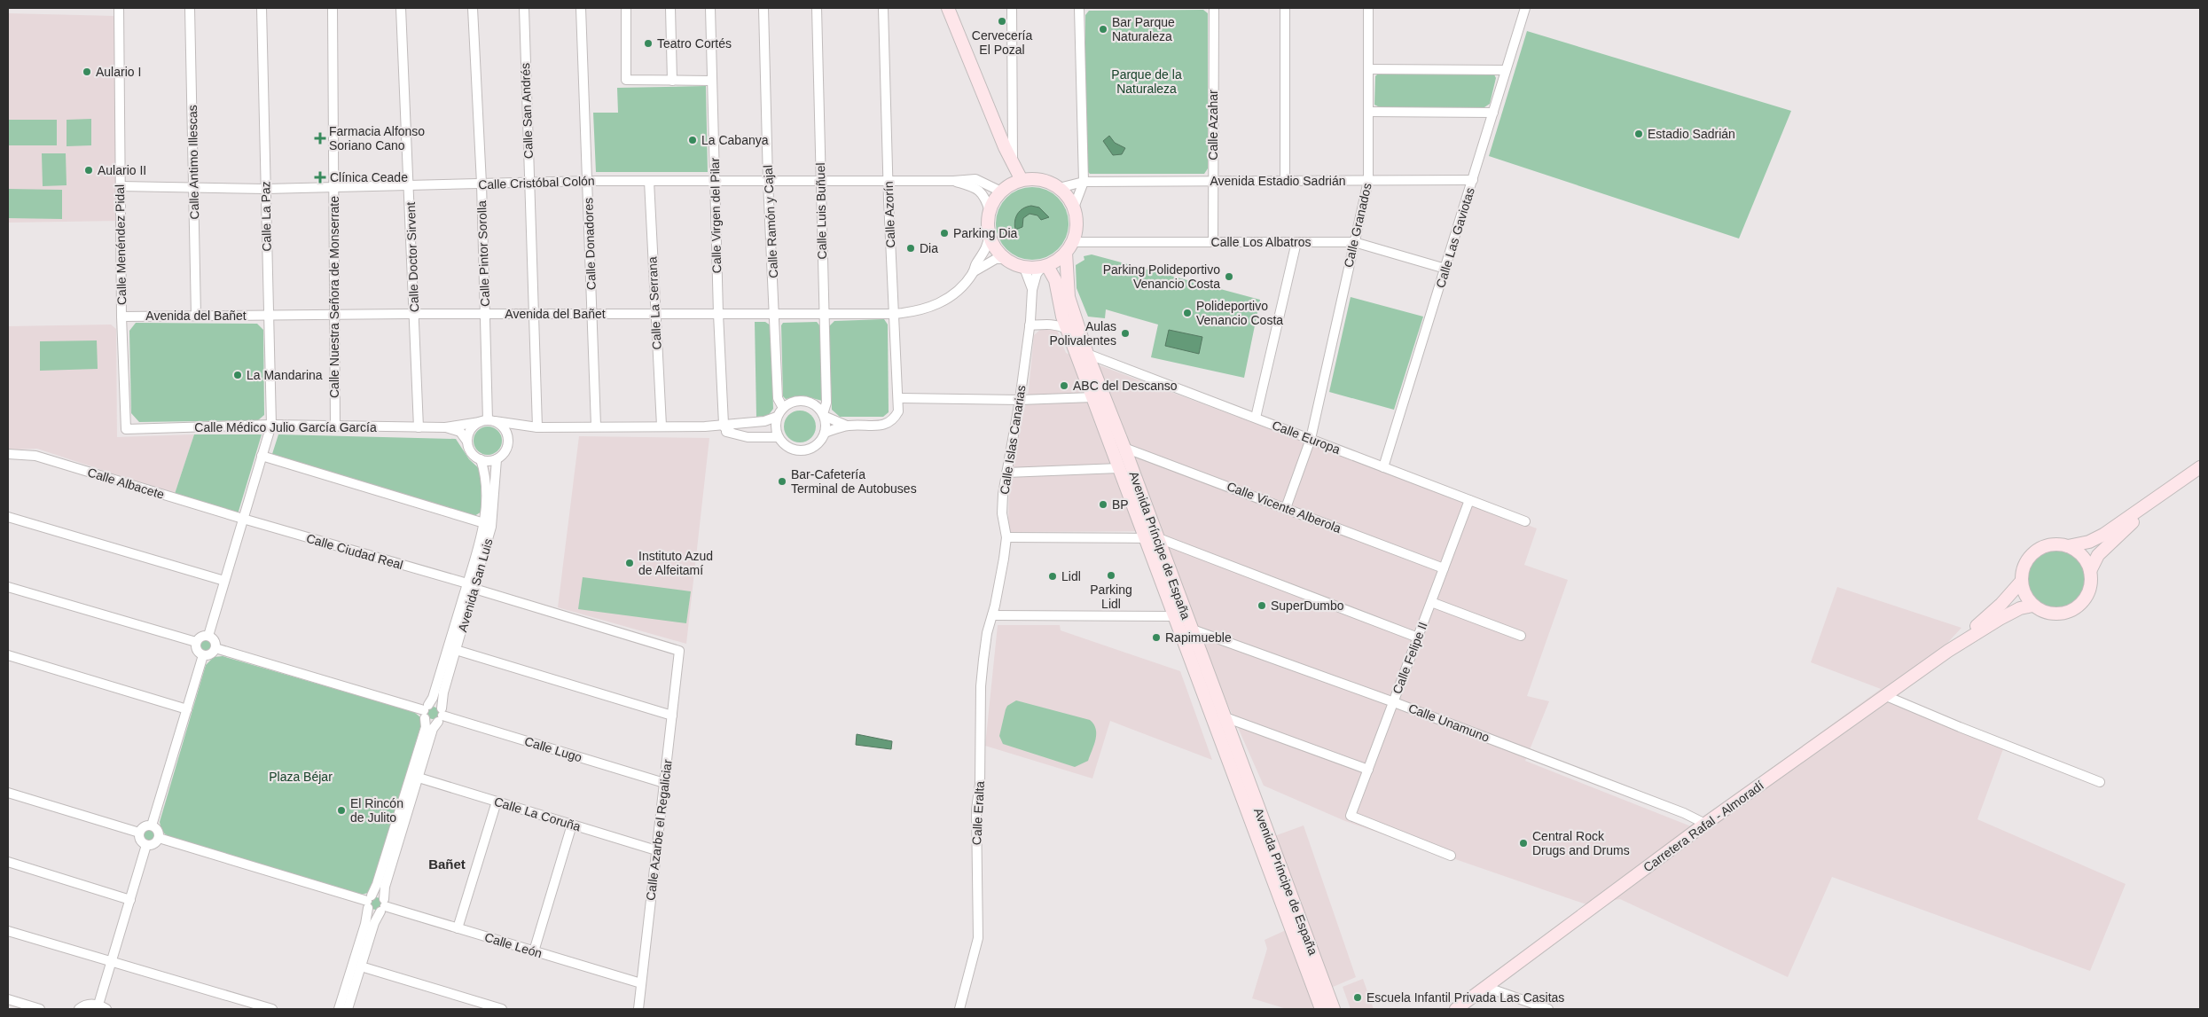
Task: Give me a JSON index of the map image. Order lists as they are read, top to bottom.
{
  "streets": {
    "main road": ["Avenida Príncipe de España", "Carretera Rafal - Almoradí"],
    "street": [
      "Calle San Andrés",
      "Calle Azahar",
      "Calle Antimo Illescas",
      "Avenida Estadio Sadrián",
      "Calle Cristóbal Colón",
      "Calle Luis Buñuel",
      "Calle Azorín",
      "Calle Virgen del Pilar",
      "Calle La Paz",
      "Calle Ramón y Cajal",
      "Calle Granados",
      "Calle Las Gaviotas",
      "Calle Los Albatros",
      "Calle Donadores",
      "Calle Menéndez Pidal",
      "Calle Pintor Sorolla",
      "Calle Doctor Sirvent",
      "Calle Nuestra Señora de Monserrate",
      "Calle La Serrana",
      "Avenida del Bañet",
      "Calle Médico Julio García García",
      "Calle Europa",
      "Calle Islas Canarias",
      "Calle Albacete",
      "Calle Vicente Alberola",
      "Calle Ciudad Real",
      "Avenida San Luis",
      "Calle Felipe II",
      "Calle Unamuno",
      "Calle Lugo",
      "Calle Eralta",
      "Calle La Coruña",
      "Calle Azarbe el Regaliciar",
      "Calle León"
    ]
  },
  "crossings": [
    ["Calle San Andrés", "Calle Cristóbal Colón"],
    ["Calle San Andrés", "Avenida del Bañet"],
    ["Calle San Andrés", "Calle Médico Julio García García"],
    ["Calle Azahar", "Avenida Estadio Sadrián"],
    ["Calle Azahar", "Calle Los Albatros"],
    ["Calle Antimo Illescas", "Calle Cristóbal Colón"],
    ["Calle Antimo Illescas", "Avenida del Bañet"],
    ["Avenida Estadio Sadrián", "Calle Cristóbal Colón"],
    ["Avenida Estadio Sadrián", "Calle Granados"],
    ["Avenida Estadio Sadrián", "Calle Las Gaviotas"],
    ["Avenida Estadio Sadrián", "Calle Los Albatros"],
    ["Avenida Estadio Sadrián", "Avenida del Bañet"],
    ["Avenida Estadio Sadrián", "Calle Islas Canarias"],
    ["Avenida Estadio Sadrián", "Avenida Príncipe de España"],
    ["Calle Cristóbal Colón", "Calle Luis Buñuel"],
    ["Calle Cristóbal Colón", "Calle Azorín"],
    ["Calle Cristóbal Colón", "Calle Virgen del Pilar"],
    ["Calle Cristóbal Colón", "Calle La Paz"],
    ["Calle Cristóbal Colón", "Calle Ramón y Cajal"],
    ["Calle Cristóbal Colón", "Calle Los Albatros"],
    ["Calle Cristóbal Colón", "Calle Donadores"],
    ["Calle Cristóbal Colón", "Calle Menéndez Pidal"],
    ["Calle Cristóbal Colón", "Calle Pintor Sorolla"],
    ["Calle Cristóbal Colón", "Calle Doctor Sirvent"],
    ["Calle Cristóbal Colón", "Calle Nuestra Señora de Monserrate"],
    ["Calle Cristóbal Colón", "Calle La Serrana"],
    ["Calle Cristóbal Colón", "Avenida del Bañet"],
    ["Calle Cristóbal Colón", "Calle Islas Canarias"],
    ["Calle Cristóbal Colón", "Avenida Príncipe de España"],
    ["Calle Luis Buñuel", "Calle Ramón y Cajal"],
    ["Calle Luis Buñuel", "Avenida del Bañet"],
    ["Calle Luis Buñuel", "Calle Médico Julio García García"],
    ["Calle Azorín", "Avenida del Bañet"],
    ["Calle Virgen del Pilar", "Avenida del Bañet"],
    ["Calle Virgen del Pilar", "Calle Médico Julio García García"],
    ["Calle La Paz", "Avenida del Bañet"],
    ["Calle La Paz", "Calle Médico Julio García García"],
    ["Calle La Paz", "Calle Albacete"],
    ["Calle La Paz", "Calle Ciudad Real"],
    ["Calle Ramón y Cajal", "Avenida del Bañet"],
    ["Calle Ramón y Cajal", "Calle Médico Julio García García"],
    ["Calle Granados", "Calle Los Albatros"],
    ["Calle Granados", "Calle Europa"],
    ["Calle Granados", "Calle Vicente Alberola"],
    ["Calle Las Gaviotas", "Calle Los Albatros"],
    ["Calle Las Gaviotas", "Calle Europa"],
    ["Calle Los Albatros", "Avenida del Bañet"],
    ["Calle Los Albatros", "Calle Islas Canarias"],
    ["Calle Los Albatros", "Avenida Príncipe de España"],
    ["Calle Donadores", "Avenida del Bañet"],
    ["Calle Donadores", "Calle Médico Julio García García"],
    ["Calle Menéndez Pidal", "Avenida del Bañet"],
    ["Calle Menéndez Pidal", "Calle Médico Julio García García"],
    ["Calle Pintor Sorolla", "Avenida del Bañet"],
    ["Calle Pintor Sorolla", "Calle Médico Julio García García"],
    ["Calle Pintor Sorolla", "Avenida San Luis"],
    ["Calle Doctor Sirvent", "Avenida del Bañet"],
    ["Calle Doctor Sirvent", "Calle Médico Julio García García"],
    ["Calle Nuestra Señora de Monserrate", "Avenida del Bañet"],
    ["Calle Nuestra Señora de Monserrate", "Calle Médico Julio García García"],
    ["Calle La Serrana", "Avenida del Bañet"],
    ["Calle La Serrana", "Calle Médico Julio García García"],
    ["Avenida del Bañet", "Calle Islas Canarias"],
    ["Avenida del Bañet", "Avenida Príncipe de España"],
    ["Calle Médico Julio García García", "Avenida San Luis"],
    ["Calle Europa", "Avenida Príncipe de España"],
    ["Calle Europa", "Calle Felipe II"],
    ["Calle Islas Canarias", "Avenida Príncipe de España"],
    ["Calle Islas Canarias", "Calle Eralta"],
    ["Calle Albacete", "Calle Ciudad Real"],
    ["Calle Vicente Alberola", "Avenida Príncipe de España"],
    ["Calle Vicente Alberola", "Calle Felipe II"],
    ["Avenida Príncipe de España", "Calle Unamuno"],
    ["Calle Ciudad Real", "Avenida San Luis"],
    ["Calle Ciudad Real", "Calle Azarbe el Regaliciar"],
    ["Avenida San Luis", "Calle Lugo"],
    ["Avenida San Luis", "Calle La Coruña"],
    ["Avenida San Luis", "Calle León"],
    ["Calle Felipe II", "Calle Unamuno"],
    ["Calle Unamuno", "Carretera Rafal - Almoradí"],
    ["Calle Lugo", "Calle Azarbe el Regaliciar"],
    ["Calle La Coruña", "Calle Azarbe el Regaliciar"],
    ["Calle Azarbe el Regaliciar", "Calle León"]
  ],
  "districts": ["Bañet"],
  "parks": ["Parque de la Naturaleza", "Plaza Béjar"],
  "places": {
    "other": [
      "Cervecería El Pozal",
      "Bar Parque Naturaleza",
      "Teatro Cortés",
      "Aulario I",
      "Estadio Sadrián",
      "La Cabanya",
      "Aulario II",
      "Parking Dia",
      "Dia",
      "Parking Polideportivo Venancio Costa",
      "Polideportivo Venancio Costa",
      "Aulas Polivalentes",
      "La Mandarina",
      "ABC del Descanso",
      "Bar-Cafetería Terminal de Autobuses",
      "BP",
      "Instituto Azud de Alfeitamí",
      "Parking Lidl",
      "Lidl",
      "SuperDumbo",
      "Rapimueble",
      "El Rincón de Julito",
      "Central Rock Drugs and Drums",
      "Escuela Infantil Privada Las Casitas"
    ],
    "health": ["Farmacia Alfonso Soriano Cano", "Clínica Ceade"]
  }
}
